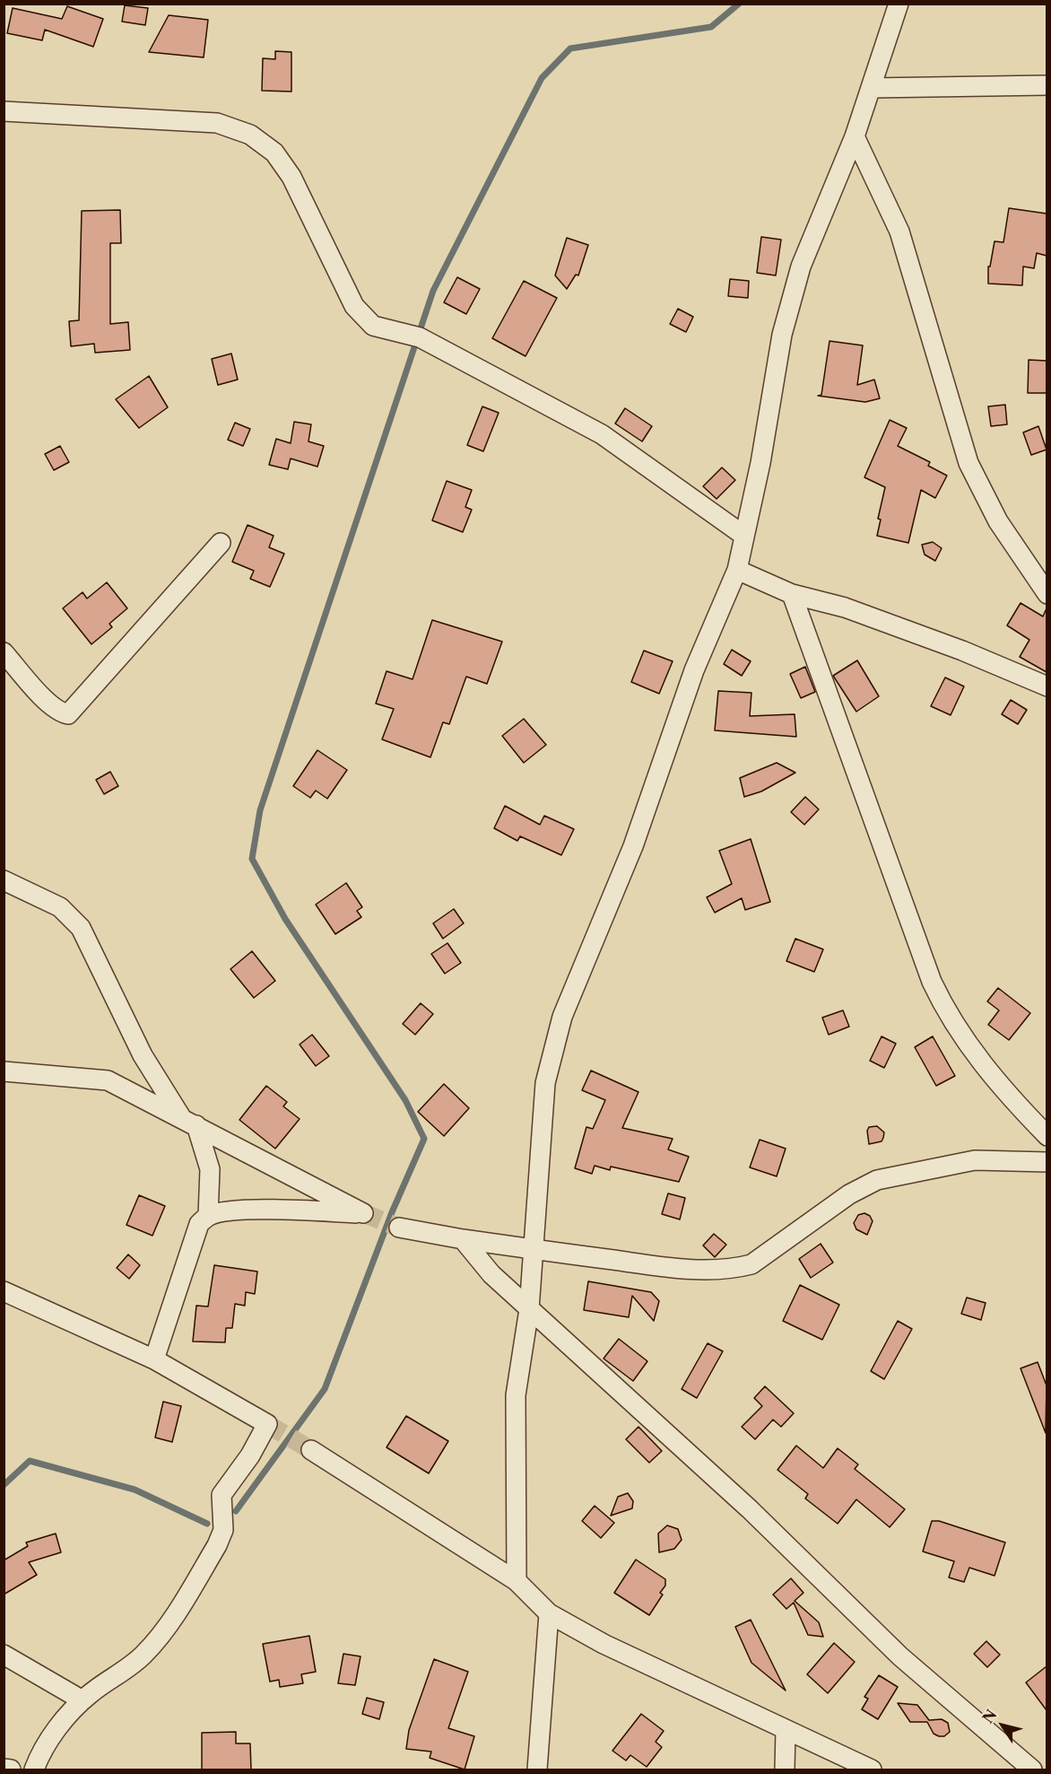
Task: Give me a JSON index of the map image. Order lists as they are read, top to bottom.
{
  "north": "top left"
}
